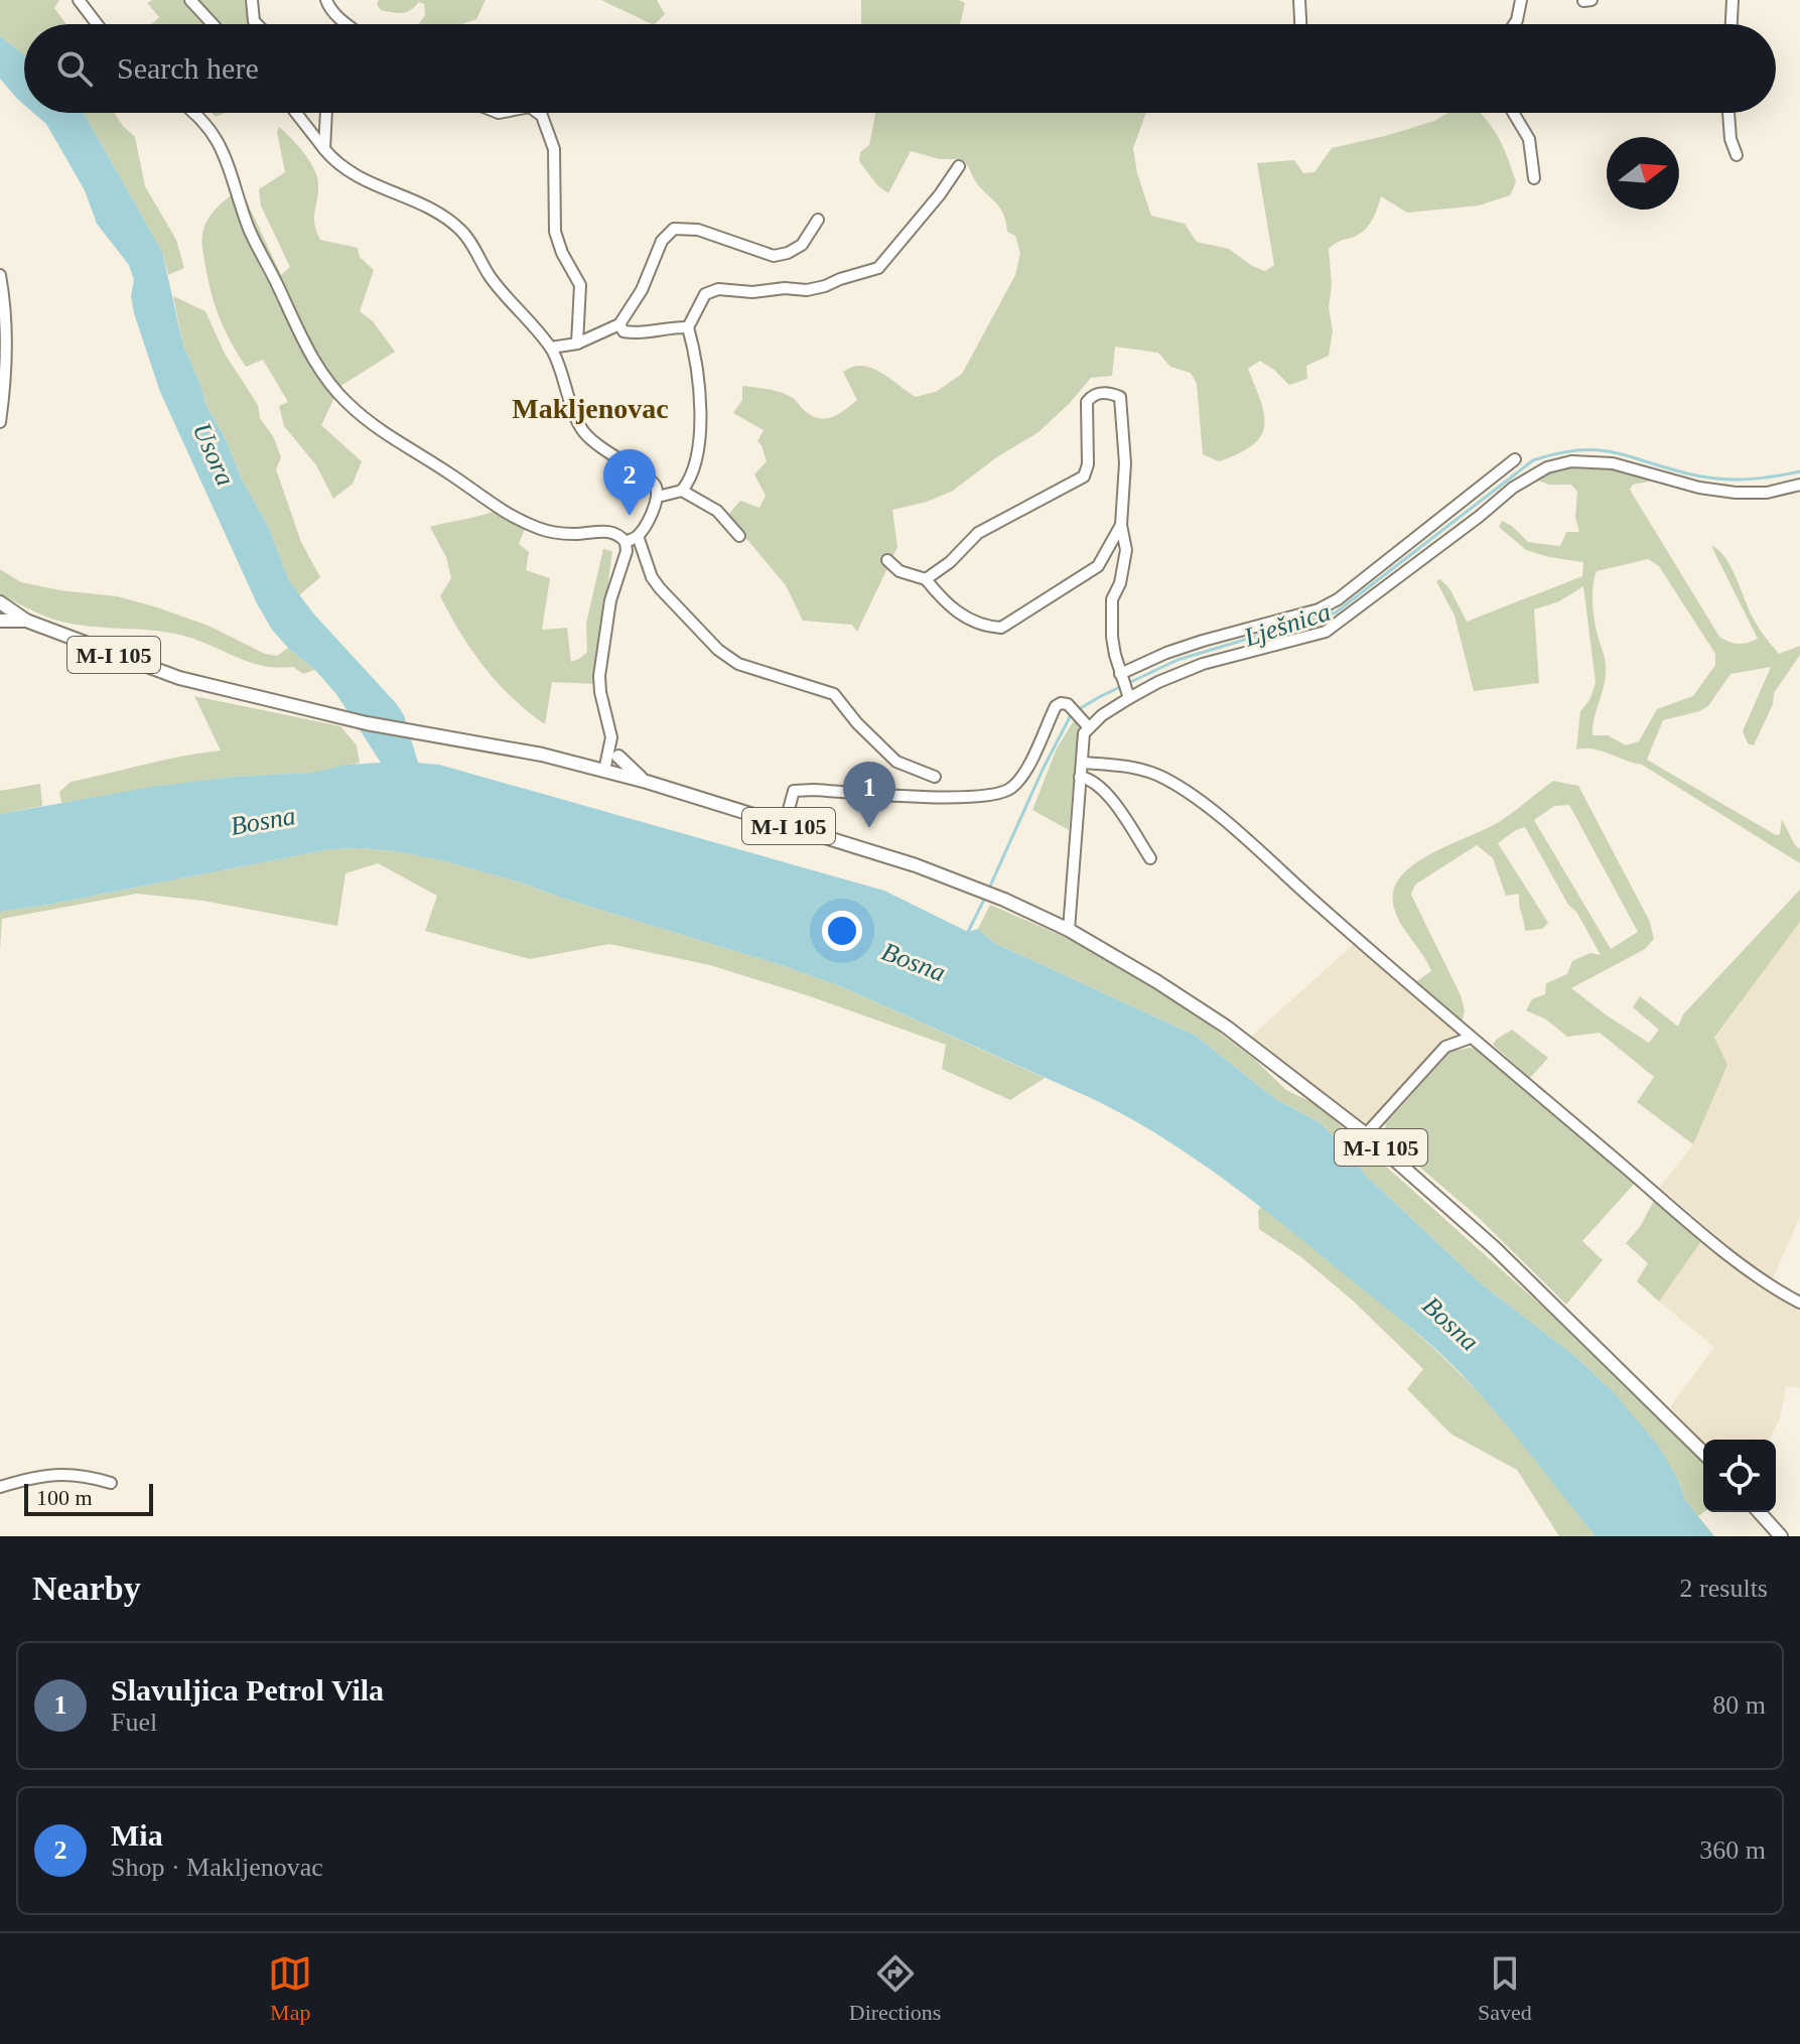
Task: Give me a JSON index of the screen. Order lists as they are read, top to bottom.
{
  "streets": {
    "main road": ["M-I 105"]
  },
  "districts": ["Makljenovac"],
  "water": ["Usora", "Lješnica", "Bosna"],
  "scale_bar": "100 m",
  "north": "right",
  "page": {
    "search": "Search here",
    "pins": ["2", "1"],
    "scale": "100 m",
    "heading": ["Nearby", "2 results"],
    "list": [
      {
        "mark": "1",
        "name": "Slavuljica Petrol Vila",
        "note": "Fuel",
        "value": "80 m"
      },
      {
        "mark": "2",
        "name": "Mia",
        "note": "Shop · Makljenovac",
        "value": "360 m"
      }
    ],
    "nav": ["Map", "Directions", "Saved"]
  }
}
